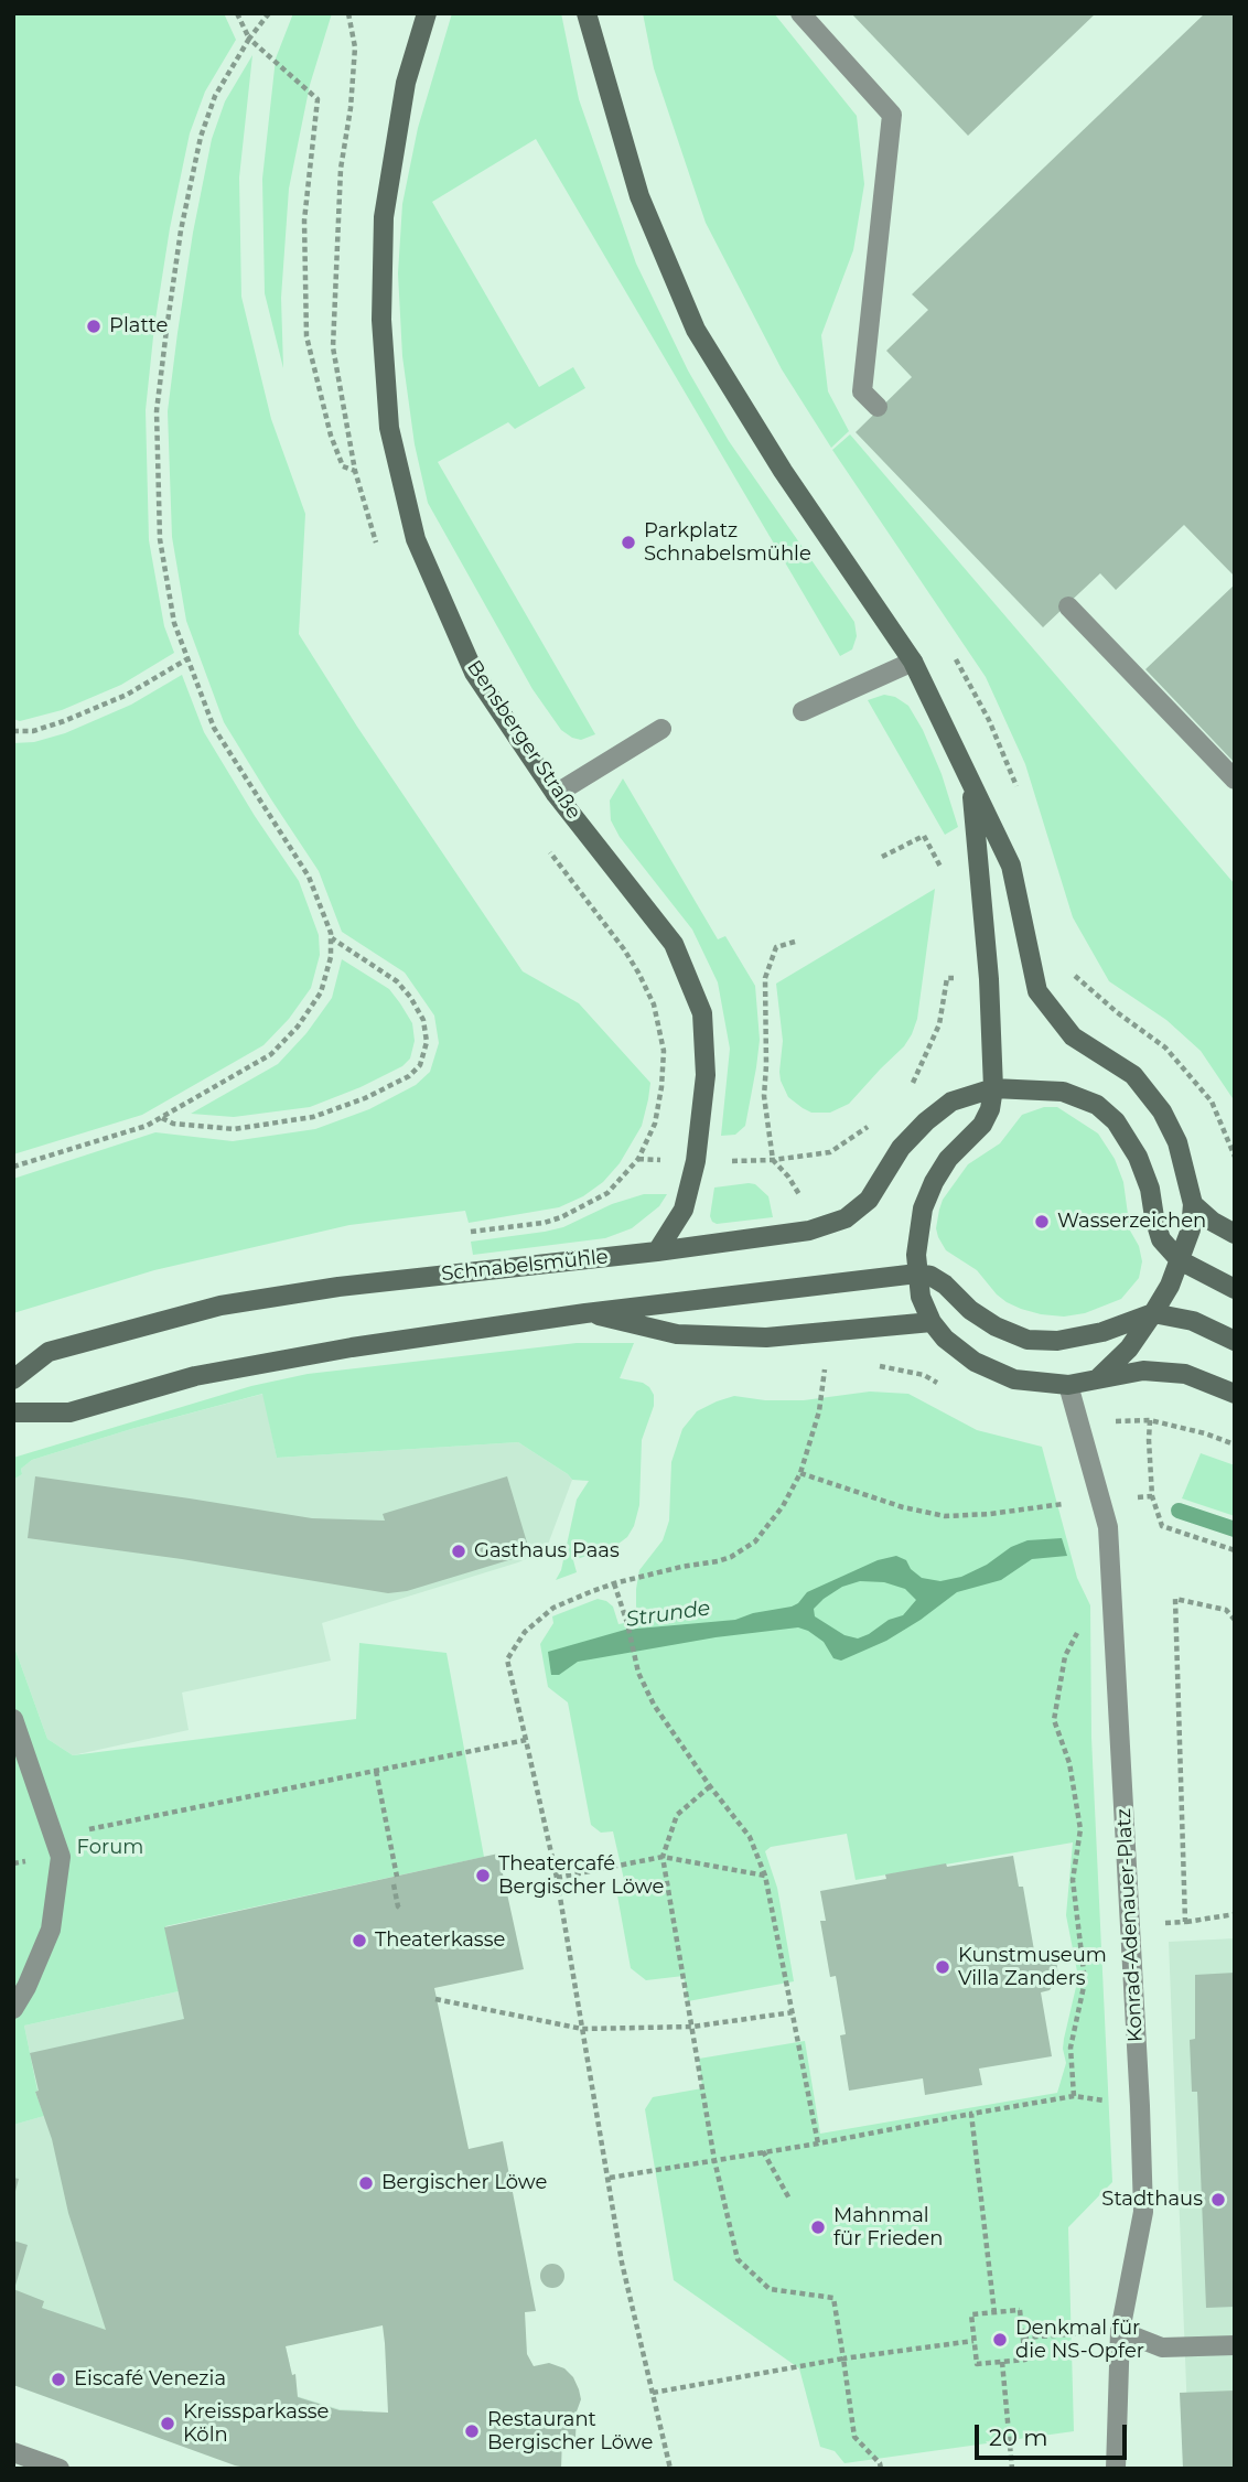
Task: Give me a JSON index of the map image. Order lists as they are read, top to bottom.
{
  "streets": {
    "main road": ["Bensberger Straße", "Schnabelsmühle"],
    "street": ["Konrad-Adenauer-Platz"]
  },
  "crossings": [
    ["Bensberger Straße", "Schnabelsmühle"]
  ],
  "water": ["Strunde"],
  "parks": ["Forum"],
  "places": [
    "Platte",
    "Parkplatz Schnabelsmühle",
    "Wasserzeichen",
    "Gasthaus Paas",
    "Theatercafé Bergischer Löwe",
    "Theaterkasse",
    "Kunstmuseum Villa Zanders",
    "Bergischer Löwe",
    "Stadthaus",
    "Mahnmal für Frieden",
    "Denkmal für die NS-Opfer",
    "Eiscafé Venezia",
    "Kreissparkasse Köln",
    "Restaurant Bergischer Löwe"
  ],
  "scale_bar": "20 m"
}
